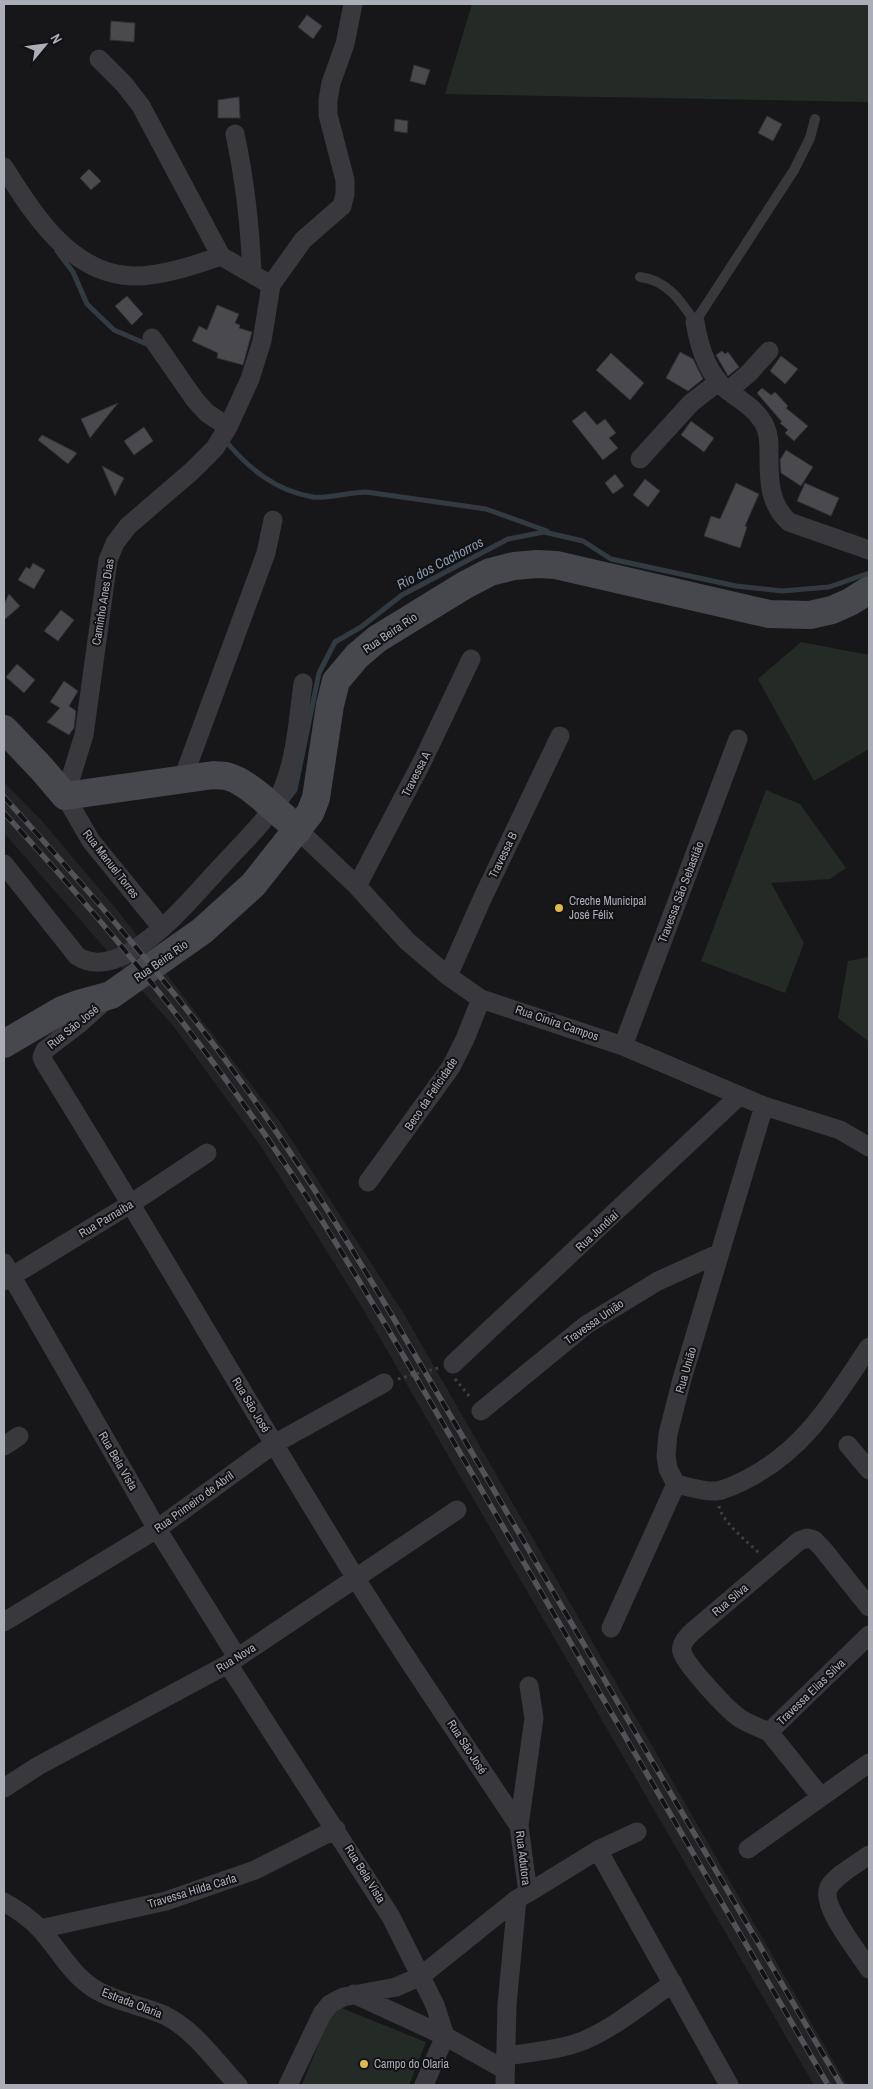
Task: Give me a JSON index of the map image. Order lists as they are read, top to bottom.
{
  "streets": {
    "street": [
      "Caminho Anes Dias",
      "Rua Beira Rio",
      "Travessa A",
      "Travessa B",
      "Rua Manuel Torres",
      "Travessa São Sebastião",
      "Rua Cinira Campos",
      "Rua São José",
      "Beco da Felicidade",
      "Rua Parnaíba",
      "Rua Jundiaí",
      "Travessa União",
      "Rua União",
      "Rua Bela Vista",
      "Rua Primeiro de Abril",
      "Rua Silva",
      "Rua Nova",
      "Travessa Elias Silva",
      "Rua Adutora",
      "Travessa Hilda Carla",
      "Estrada Olaria"
    ]
  },
  "crossings": [
    ["Caminho Anes Dias", "Rua Manuel Torres"],
    ["Rua Beira Rio", "Rua Cinira Campos"],
    ["Rua Beira Rio", "Rua São José"],
    ["Travessa A", "Rua Cinira Campos"],
    ["Travessa B", "Rua Cinira Campos"],
    ["Travessa São Sebastião", "Rua Cinira Campos"],
    ["Rua Cinira Campos", "Beco da Felicidade"],
    ["Rua Cinira Campos", "Rua Jundiaí"],
    ["Rua Cinira Campos", "Rua União"],
    ["Rua São José", "Rua Parnaíba"],
    ["Rua São José", "Rua Primeiro de Abril"],
    ["Rua São José", "Rua Nova"],
    ["Rua São José", "Rua Adutora"],
    ["Rua Parnaíba", "Rua Bela Vista"],
    ["Travessa União", "Rua União"],
    ["Rua Bela Vista", "Rua Primeiro de Abril"],
    ["Rua Bela Vista", "Rua Nova"],
    ["Rua Bela Vista", "Travessa Hilda Carla"],
    ["Rua Silva", "Travessa Elias Silva"],
    ["Travessa Hilda Carla", "Estrada Olaria"]
  ],
  "water": ["Rio dos Cachorros"],
  "places": ["Creche Municipal José Félix", "Campo do Olaria"],
  "north": "top right"
}
